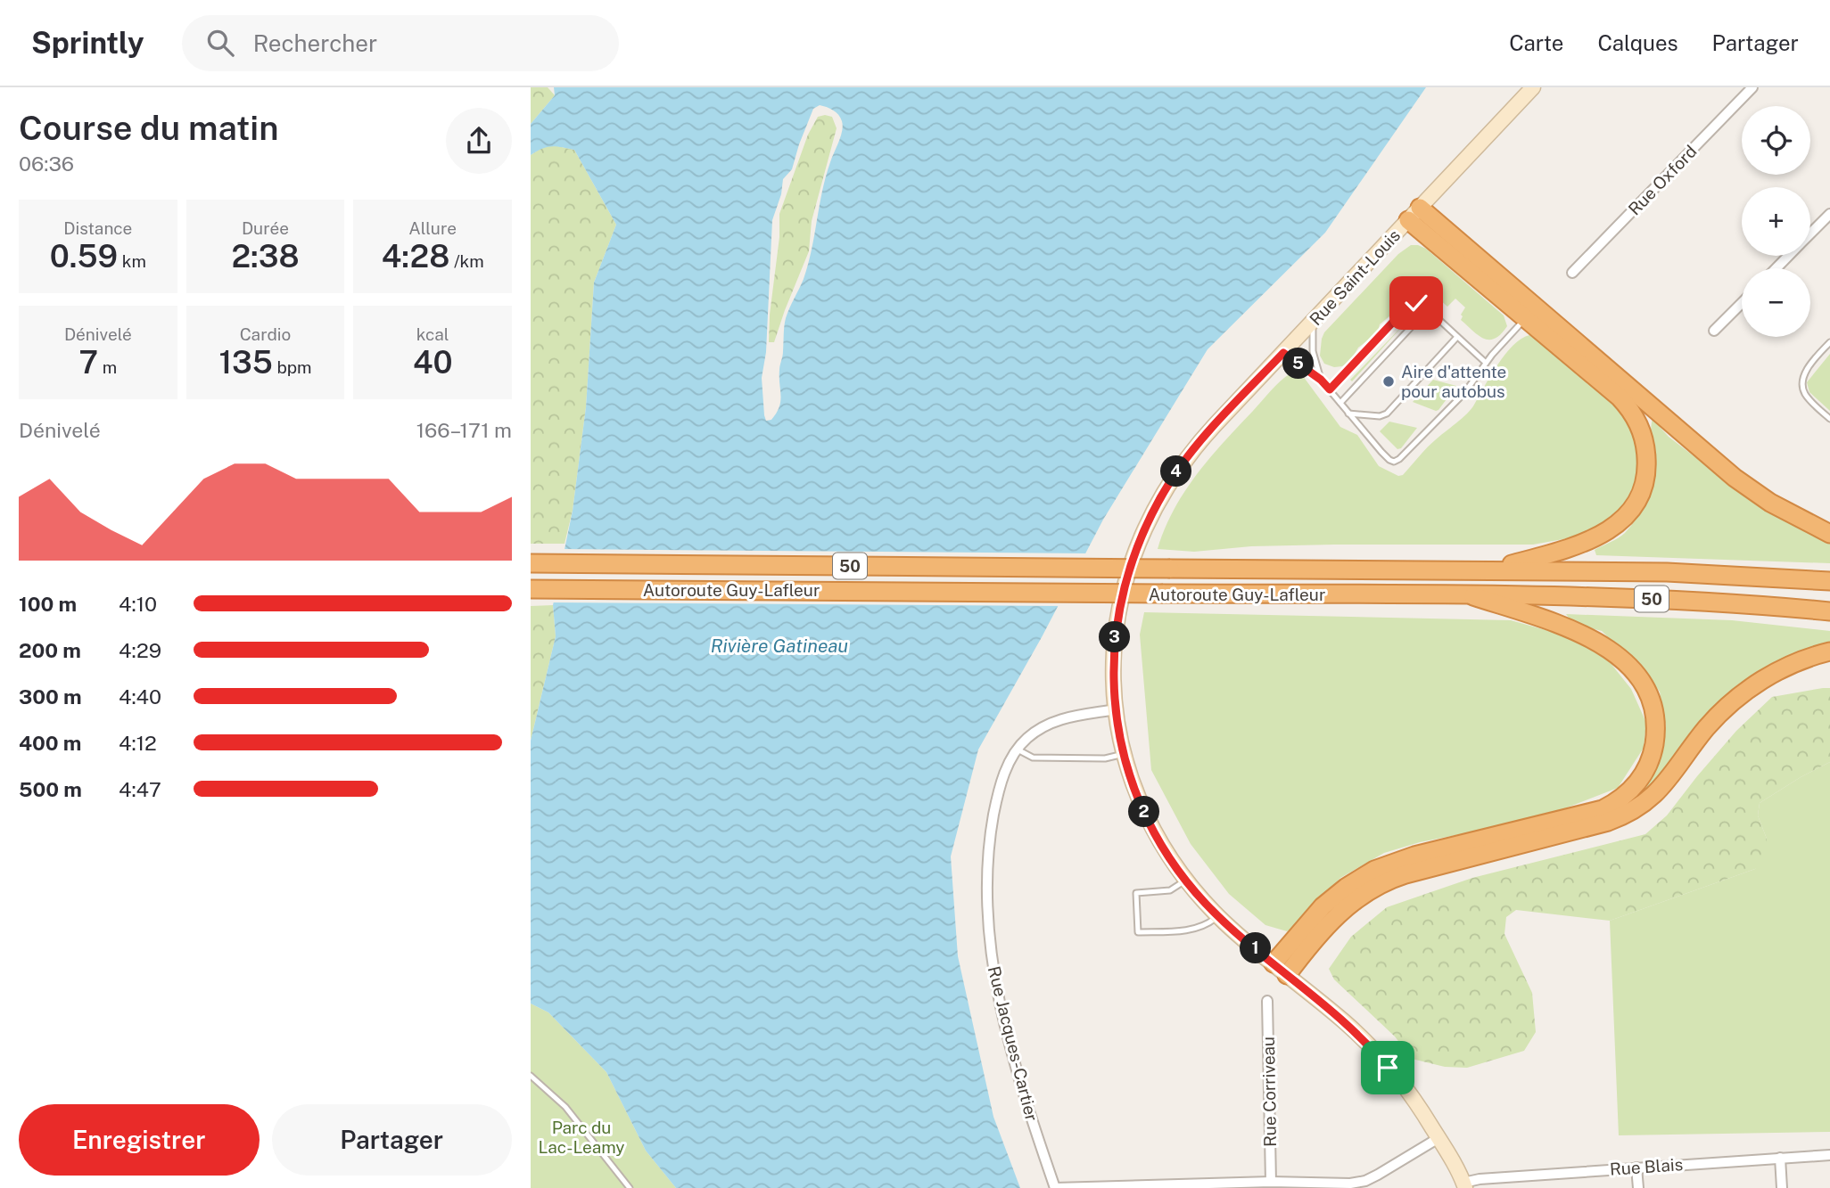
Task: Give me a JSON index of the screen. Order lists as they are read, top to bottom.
{
  "streets": {
    "highway": ["50", "Autoroute Guy-Lafleur"],
    "main road": ["Rue Saint-Louis"],
    "street": [
      "Rue Oxford",
      "Rue Jacques-Cartier",
      "Rue Corriveau",
      "Rue Blais"
    ]
  },
  "crossings": [
    ["Rue Saint-Louis", "Rue Jacques-Cartier"],
    ["Rue Saint-Louis", "Rue Blais"]
  ],
  "water": ["Rivière Gatineau"],
  "parks": ["Parc du Lac-Leamy"],
  "places": ["Aire d'attente pour autobus"],
  "page": {
    "header": "Sprintly",
    "search": "Rechercher",
    "nav": ["Carte", "Calques", "Partager"],
    "heading": ["Course du matin", "06:36"],
    "map_buttons": ["+", "−"],
    "stats": [
      ["Distance", "0.59 km"],
      ["Durée", "2:38"],
      ["Allure", "4:28 /km"],
      ["Dénivelé", "7 m"],
      ["Cardio", "135 bpm"],
      ["kcal", "40"]
    ],
    "pins": [
      "5",
      "4",
      "3",
      "2",
      "1"
    ],
    "chart": ["Dénivelé", "166–171 m"],
    "list": [
      {
        "name": "100 m",
        "note": "4:10"
      },
      {
        "name": "200 m",
        "note": "4:29"
      },
      {
        "name": "300 m",
        "note": "4:40"
      },
      {
        "name": "400 m",
        "note": "4:12"
      },
      {
        "name": "500 m",
        "note": "4:47"
      }
    ],
    "buttons": ["Enregistrer", "Partager"]
  }
}
